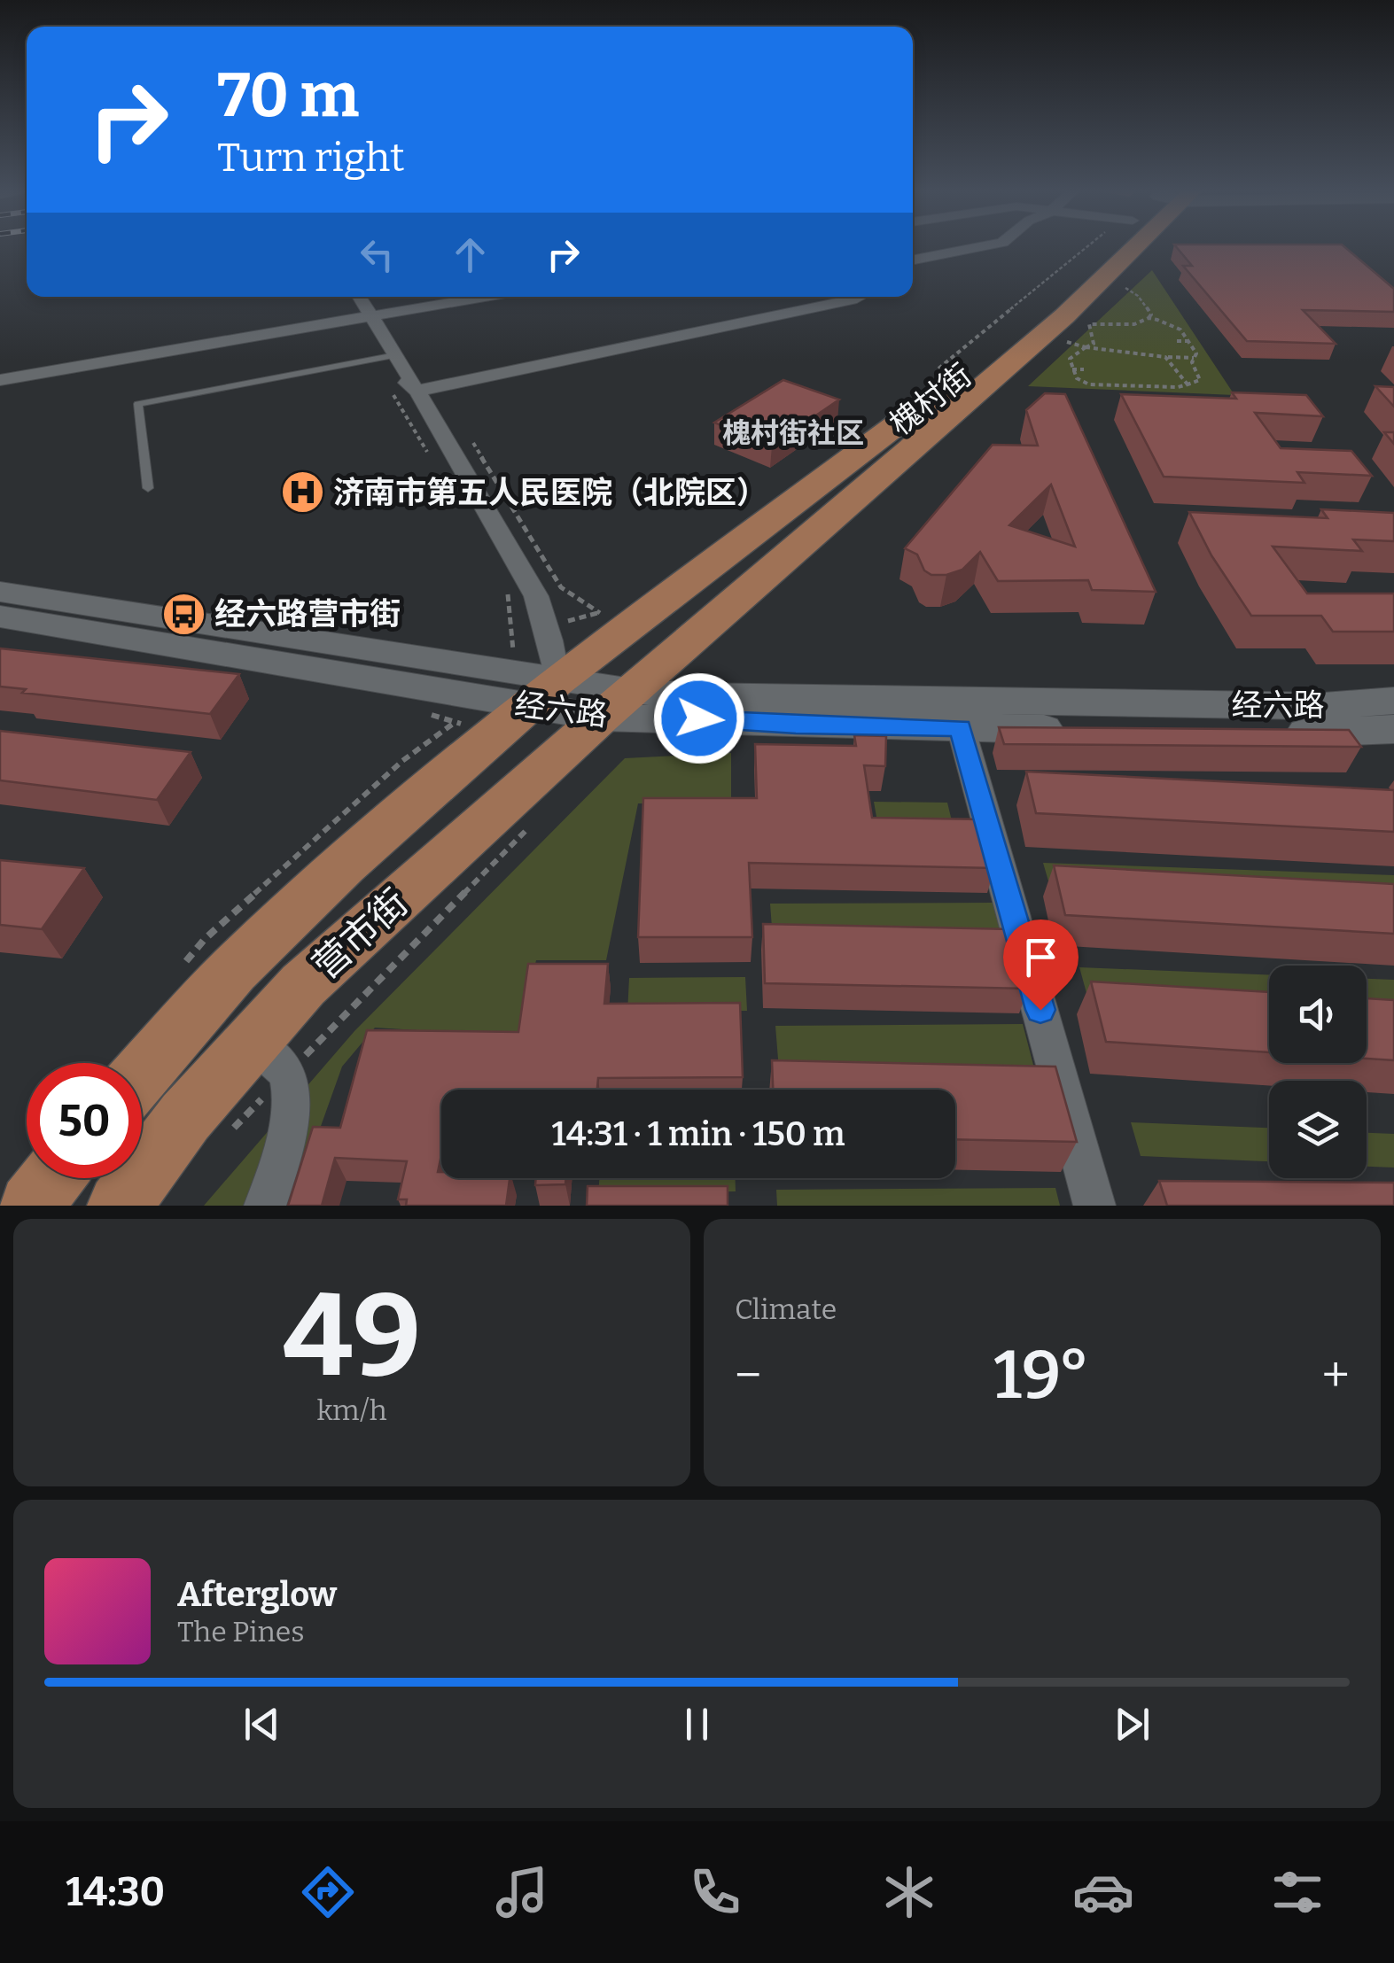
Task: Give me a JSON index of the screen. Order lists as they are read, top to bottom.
{
  "streets": {
    "main road": ["槐村街", "经六路", "营市街"]
  },
  "crossings": [
    ["槐村街", "经六路"],
    ["槐村街", "营市街"],
    ["经六路", "营市街"]
  ],
  "districts": ["槐村街社区"],
  "places": {
    "hospital": ["济南市第五人民医院（北院区）"],
    "bus stop": ["经六路营市街"]
  },
  "page": {
    "turn": ["70 m", "Turn right"],
    "limit": "50",
    "trip": "14:31 · 1 min · 150 m",
    "tile": [
      ["49", "km/h"],
      "Climate"
    ],
    "heat": ["−", "19°", "+"],
    "song": ["Afterglow", "The Pines"],
    "tabs": "14:30"
  }
}
